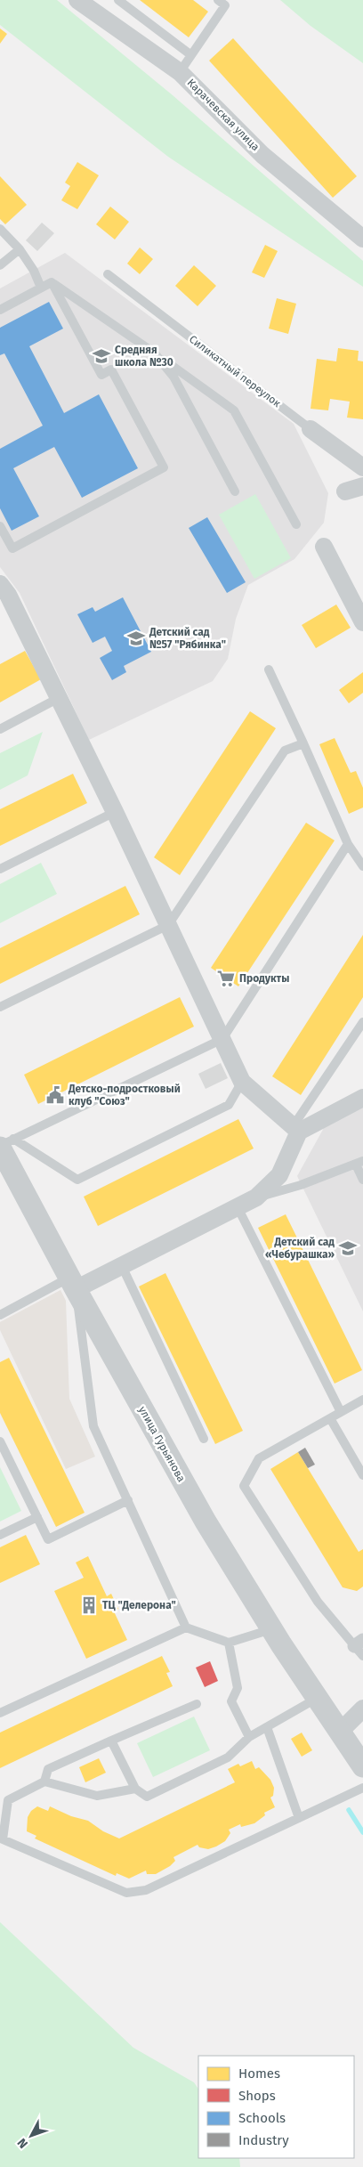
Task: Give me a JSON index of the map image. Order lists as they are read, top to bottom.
{
  "streets": {
    "street": ["Карачевская улица", "Силикатный переулок", "улица Гурьянова"]
  },
  "places": {
    "school or university": ["Средняя школа №30", "Детский сад №57 \"Рябинка\"", "Детский сад «Чебурашка»"],
    "supermarket": ["Продукты"],
    "public building": ["Детско-подростковый клуб \"Союз\""],
    "building": ["ТЦ \"Делерона\""]
  },
  "legend": [
    "Homes",
    "Shops",
    "Schools",
    "Industry"
  ],
  "north": "bottom left"
}
